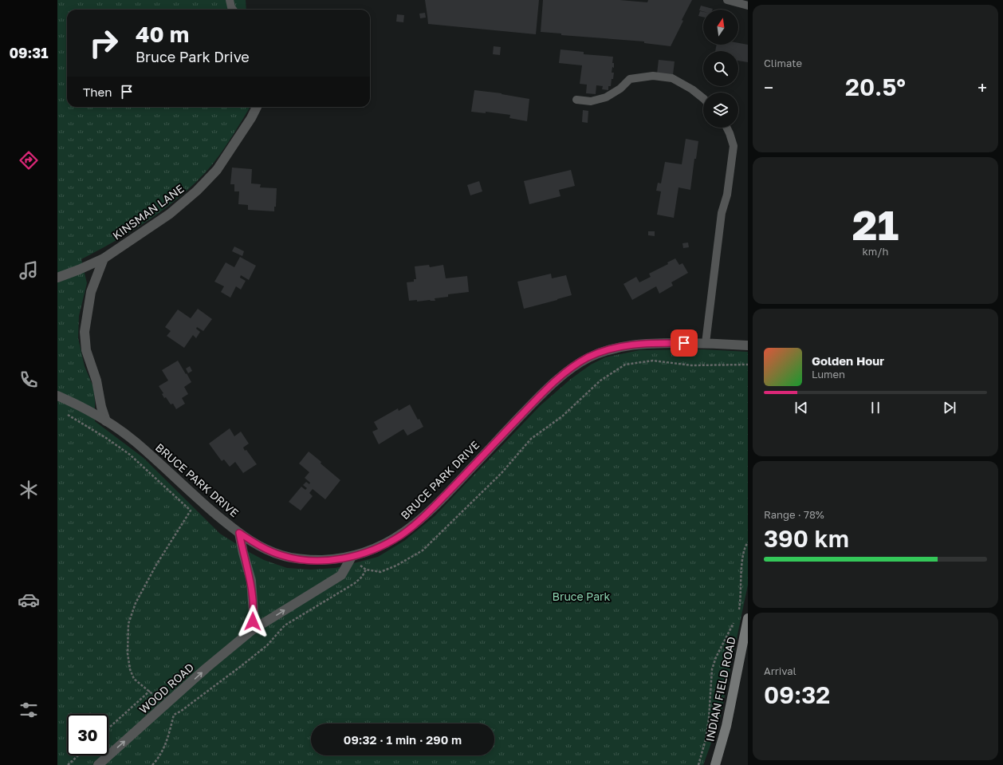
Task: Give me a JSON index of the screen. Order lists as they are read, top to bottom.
{
  "streets": {
    "main road": ["INDIAN FIELD ROAD"],
    "street": ["KINSMAN LANE", "BRUCE PARK DRIVE", "WOOD ROAD"]
  },
  "crossings": [
    ["BRUCE PARK DRIVE", "WOOD ROAD"]
  ],
  "one_way": ["WOOD ROAD"],
  "parks": ["Bruce Park"],
  "north": "top",
  "page": {
    "tabs": "09:31",
    "tile": [
      "Climate",
      ["21", "km/h"],
      ["Range · 78%", "390 km"],
      ["Arrival", "09:32"]
    ],
    "turn": ["40 m", "Bruce Park Drive"],
    "heat": ["−", "20.5°", "+"],
    "then": "Then",
    "song": ["Golden Hour", "Lumen"],
    "limit": "30",
    "trip": "09:32 · 1 min · 290 m"
  }
}
